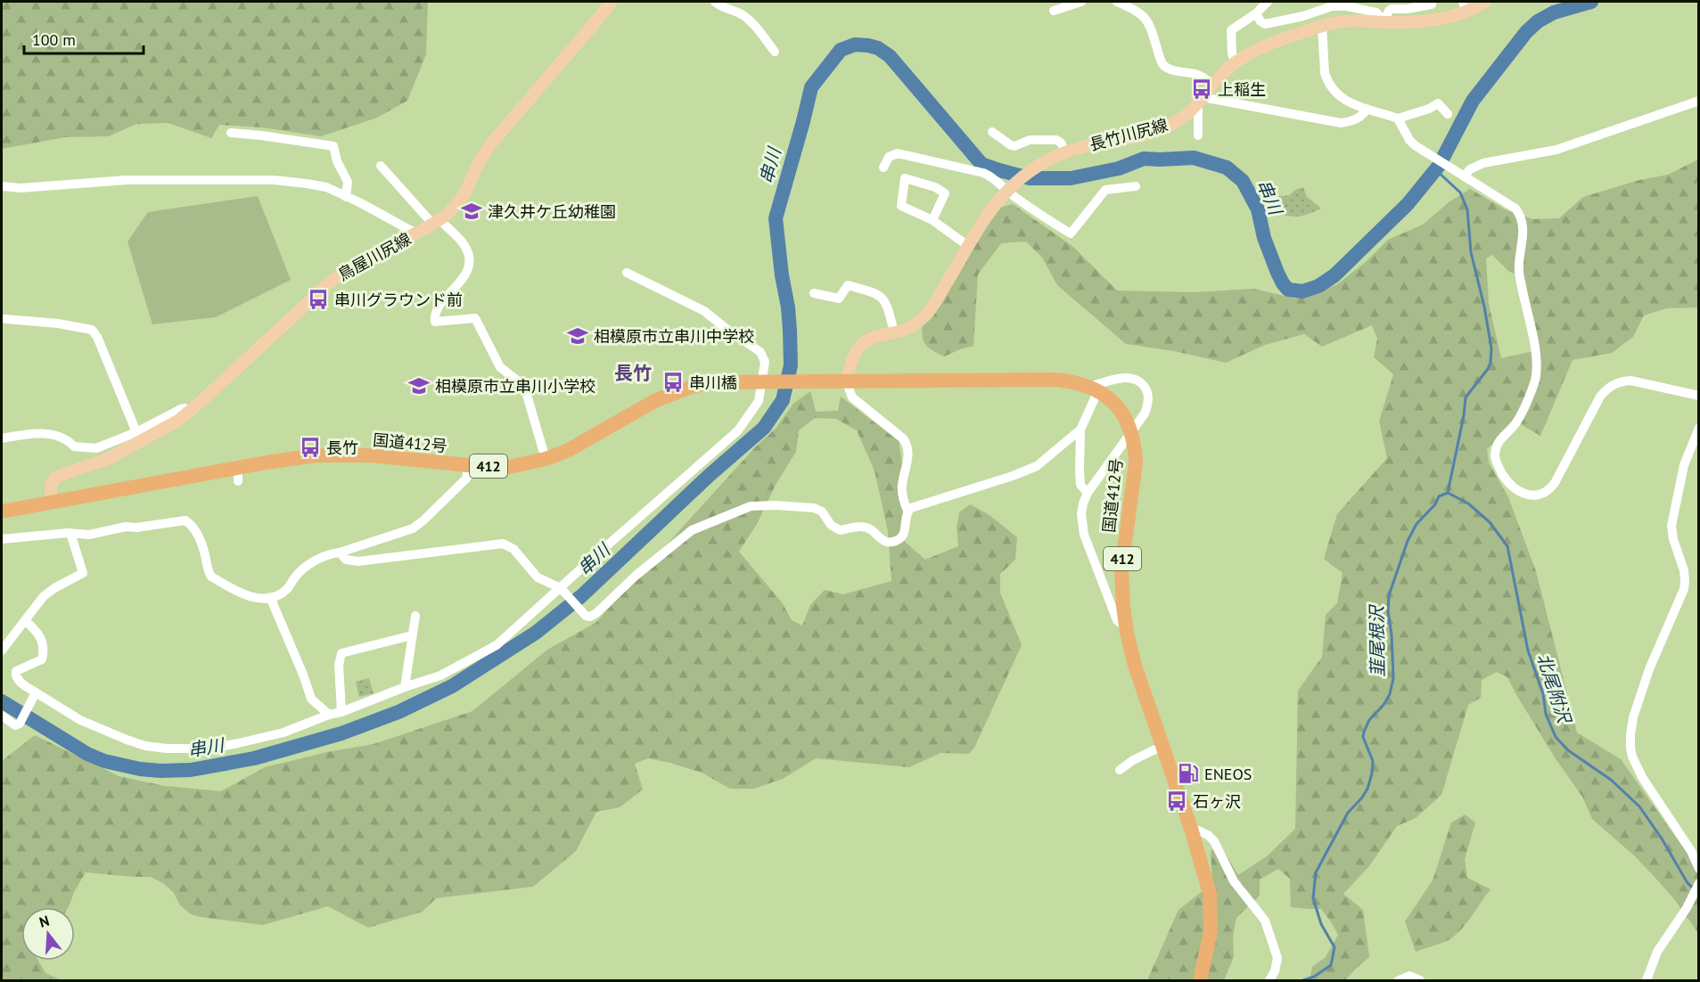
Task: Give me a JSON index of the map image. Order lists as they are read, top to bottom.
{
  "streets": {
    "highway": ["国道412号", "412"],
    "main road": ["長竹川尻線", "鳥屋川尻線"]
  },
  "crossings": [
    ["長竹川尻線", "国道412号"],
    ["鳥屋川尻線", "国道412号"]
  ],
  "districts": ["長竹"],
  "water": ["串川", "韮尾根沢", "北尾附沢"],
  "places": {
    "bus stop": [
      "上稲生",
      "串川グラウンド前",
      "串川橋",
      "長竹",
      "石ヶ沢"
    ],
    "school or university": ["津久井ケ丘幼稚園", "相模原市立串川中学校", "相模原市立串川小学校"],
    "fuel station": ["ENEOS"]
  },
  "scale_bar": "100 m",
  "north": "top"
}
